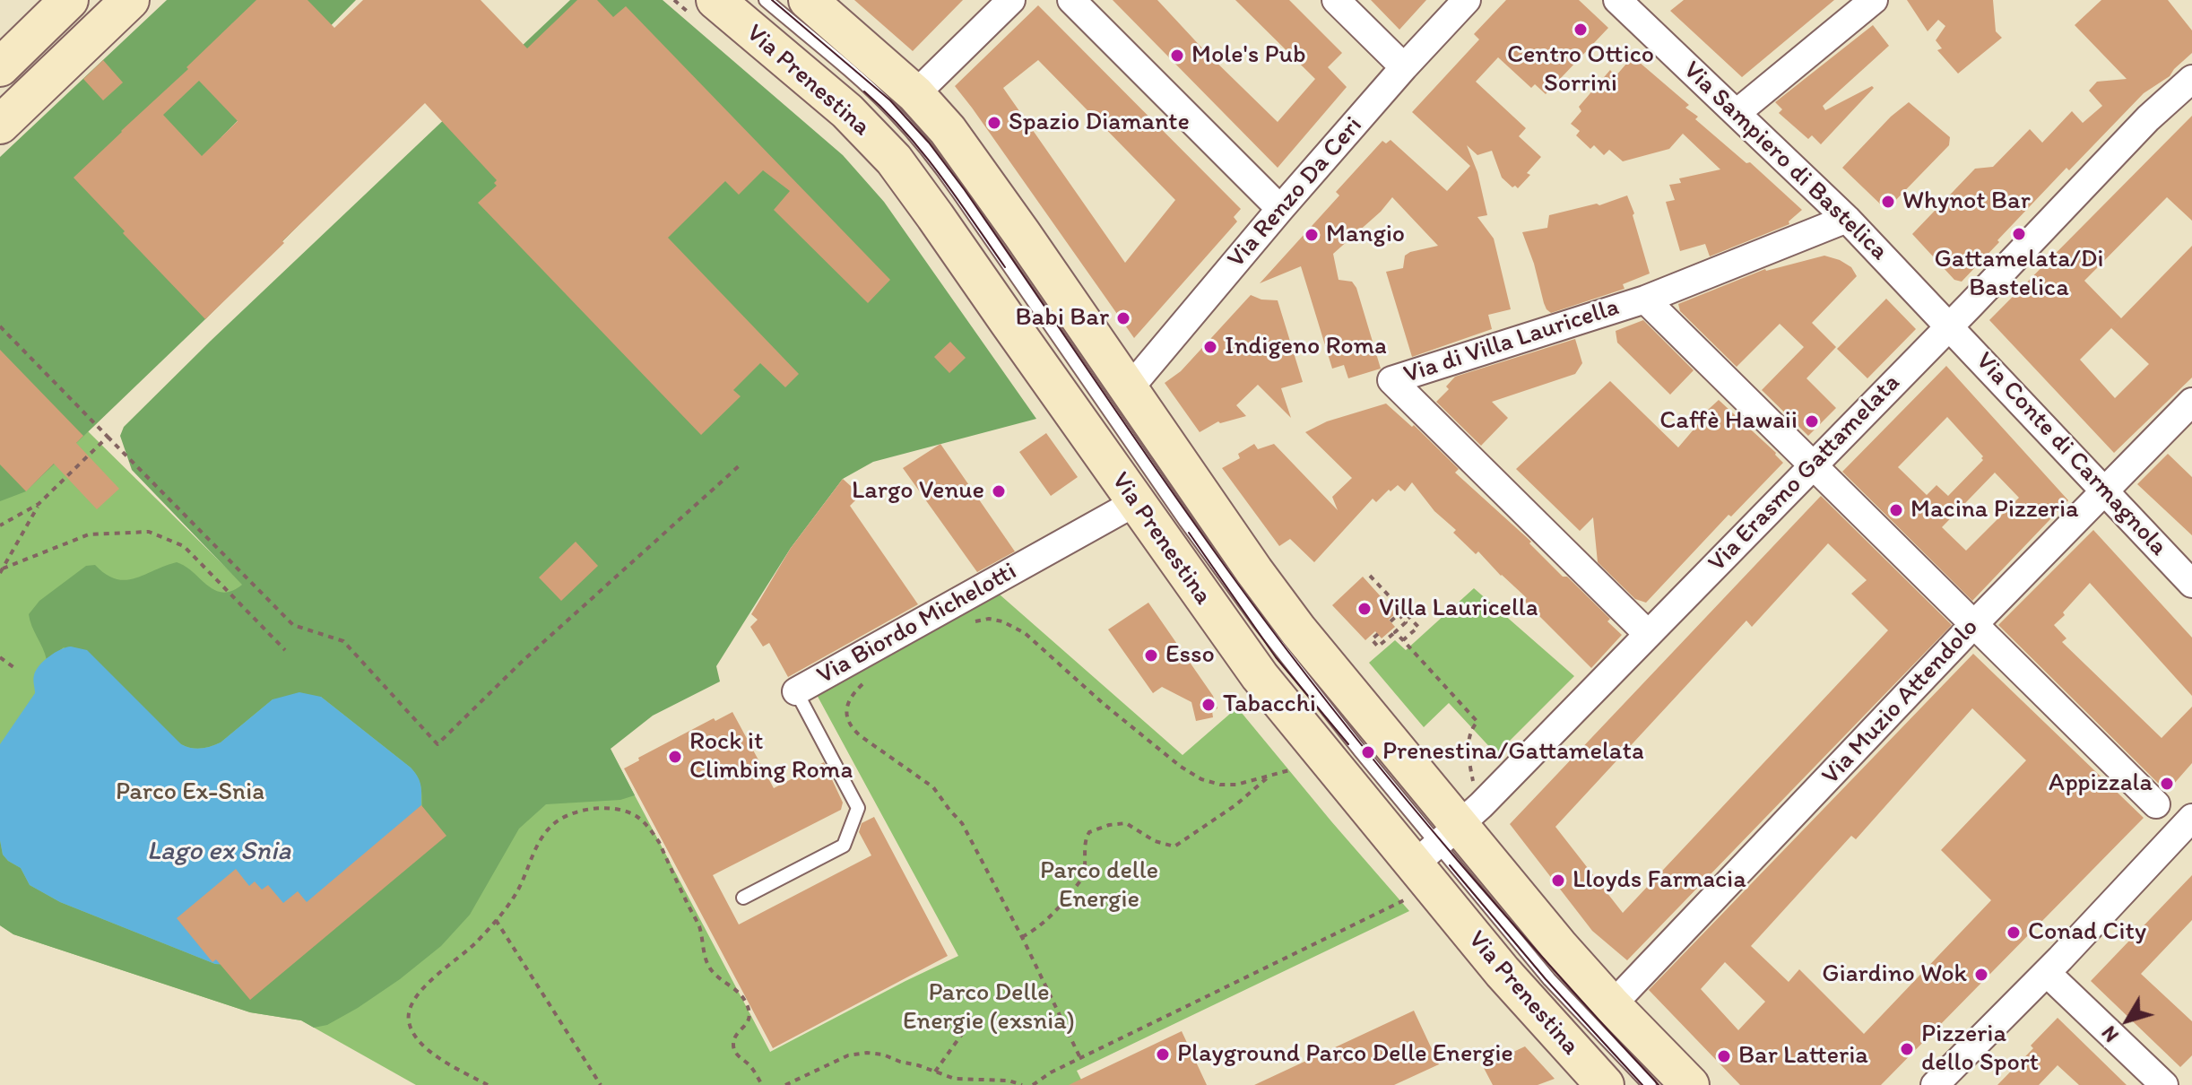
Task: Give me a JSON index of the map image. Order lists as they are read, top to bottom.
{
  "streets": {
    "main road": ["Via Prenestina"],
    "street": [
      "Via Sampiero di Bastelica",
      "Via Renzo Da Ceri",
      "Via di Villa Lauricella",
      "Via Conte di Carmagnola",
      "Via Erasmo Gattamelata",
      "Via Biordo Michelotti",
      "Via Muzio Attendolo"
    ]
  },
  "crossings": [
    ["Via Prenestina", "Via Renzo Da Ceri"],
    ["Via Prenestina", "Via Erasmo Gattamelata"],
    ["Via Prenestina", "Via Biordo Michelotti"],
    ["Via Prenestina", "Via Muzio Attendolo"],
    ["Via Sampiero di Bastelica", "Via di Villa Lauricella"],
    ["Via Sampiero di Bastelica", "Via Conte di Carmagnola"],
    ["Via Sampiero di Bastelica", "Via Erasmo Gattamelata"],
    ["Via di Villa Lauricella", "Via Erasmo Gattamelata"],
    ["Via Conte di Carmagnola", "Via Erasmo Gattamelata"],
    ["Via Conte di Carmagnola", "Via Muzio Attendolo"]
  ],
  "water": ["Lago ex Snia"],
  "parks": ["Parco Ex-Snia", "Parco delle Energie", "Parco Delle Energie (exsnia)"],
  "places": [
    "Centro Ottico Sorrini",
    "Mole's Pub",
    "Spazio Diamante",
    "Whynot Bar",
    "Gattamelata/Di Bastelica",
    "Mangio",
    "Babi Bar",
    "Indigeno Roma",
    "Caffè Hawaii",
    "Largo Venue",
    "Macina Pizzeria",
    "Villa Lauricella",
    "Esso",
    "Tabacchi",
    "Prenestina/Gattamelata",
    "Rock it Climbing Roma",
    "Appizzala",
    "Lloyds Farmacia",
    "Conad City",
    "Giardino Wok",
    "Pizzeria dello Sport",
    "Playground Parco Delle Energie",
    "Bar Latteria"
  ],
  "north": "bottom left"
}
